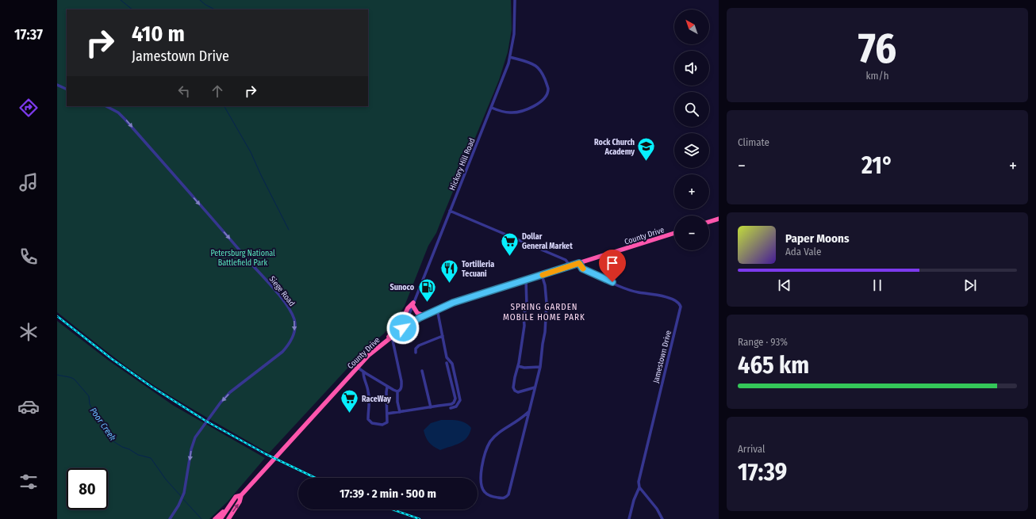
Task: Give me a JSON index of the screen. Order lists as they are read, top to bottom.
{
  "streets": {
    "highway": ["County Drive"],
    "street": ["Hickory Hill Road", "Siege Road", "Jamestown Drive"]
  },
  "crossings": [
    ["Hickory Hill Road", "County Drive"],
    ["County Drive", "Jamestown Drive"]
  ],
  "districts": ["SPRING GARDEN MOBILE HOME PARK"],
  "water": ["Poor Creek"],
  "parks": ["Petersburg National Battlefield Park"],
  "places": {
    "school or university": ["Rock Church Academy"],
    "supermarket": ["Dollar General Market", "RaceWay"],
    "restaurant": ["Tortilleria Tecuani"],
    "fuel station": ["Sunoco"]
  },
  "north": "top left",
  "page": {
    "tabs": "17:37",
    "tile": [
      ["76", "km/h"],
      "Climate",
      ["Range · 93%", "465 km"],
      ["Arrival", "17:39"]
    ],
    "map_buttons": ["+", "−"],
    "turn": ["410 m", "Jamestown Drive"],
    "heat": ["−", "21°", "+"],
    "song": ["Paper Moons", "Ada Vale"],
    "limit": "80",
    "trip": "17:39 · 2 min · 500 m"
  }
}
